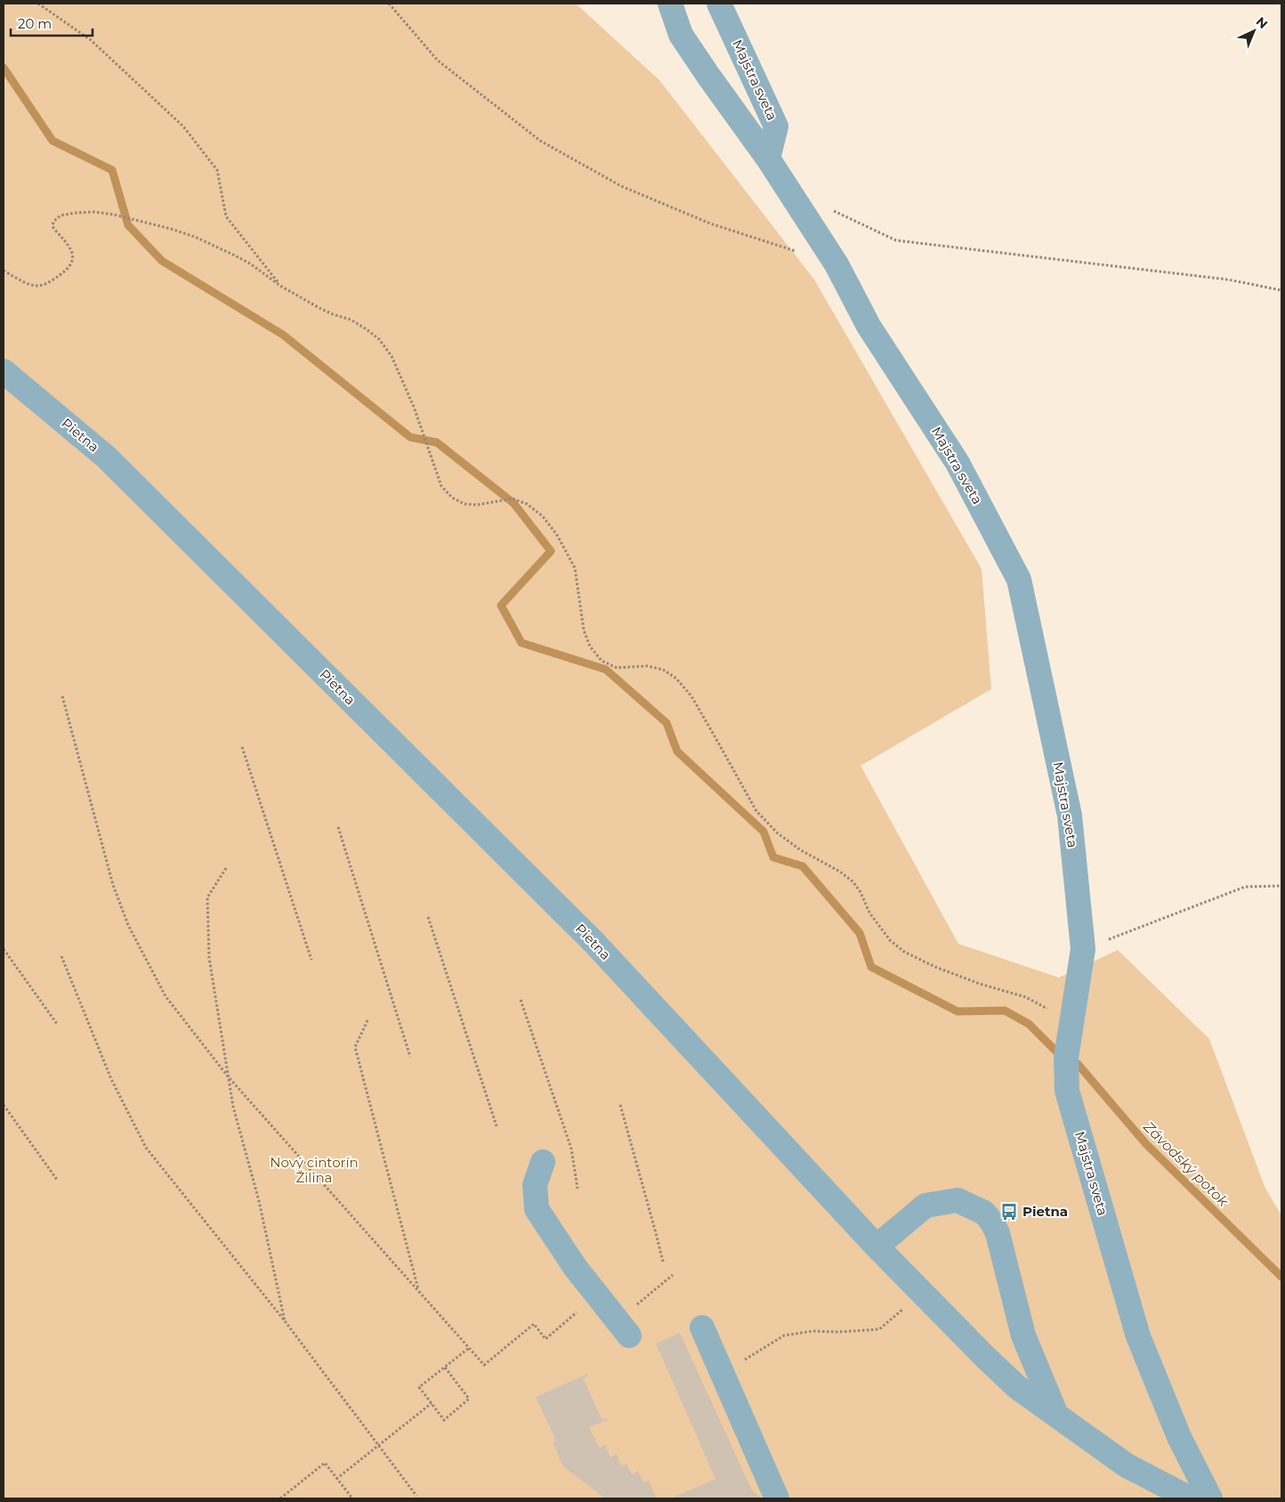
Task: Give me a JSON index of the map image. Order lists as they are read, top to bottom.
{
  "streets": {
    "street": ["Majstra sveta", "Pietna"]
  },
  "water": ["Závodský potok"],
  "parks": ["Nový cintorín Žilina"],
  "places": {
    "bus stop": ["Pietna"]
  },
  "scale_bar": "20 m",
  "north": "top right"
}
